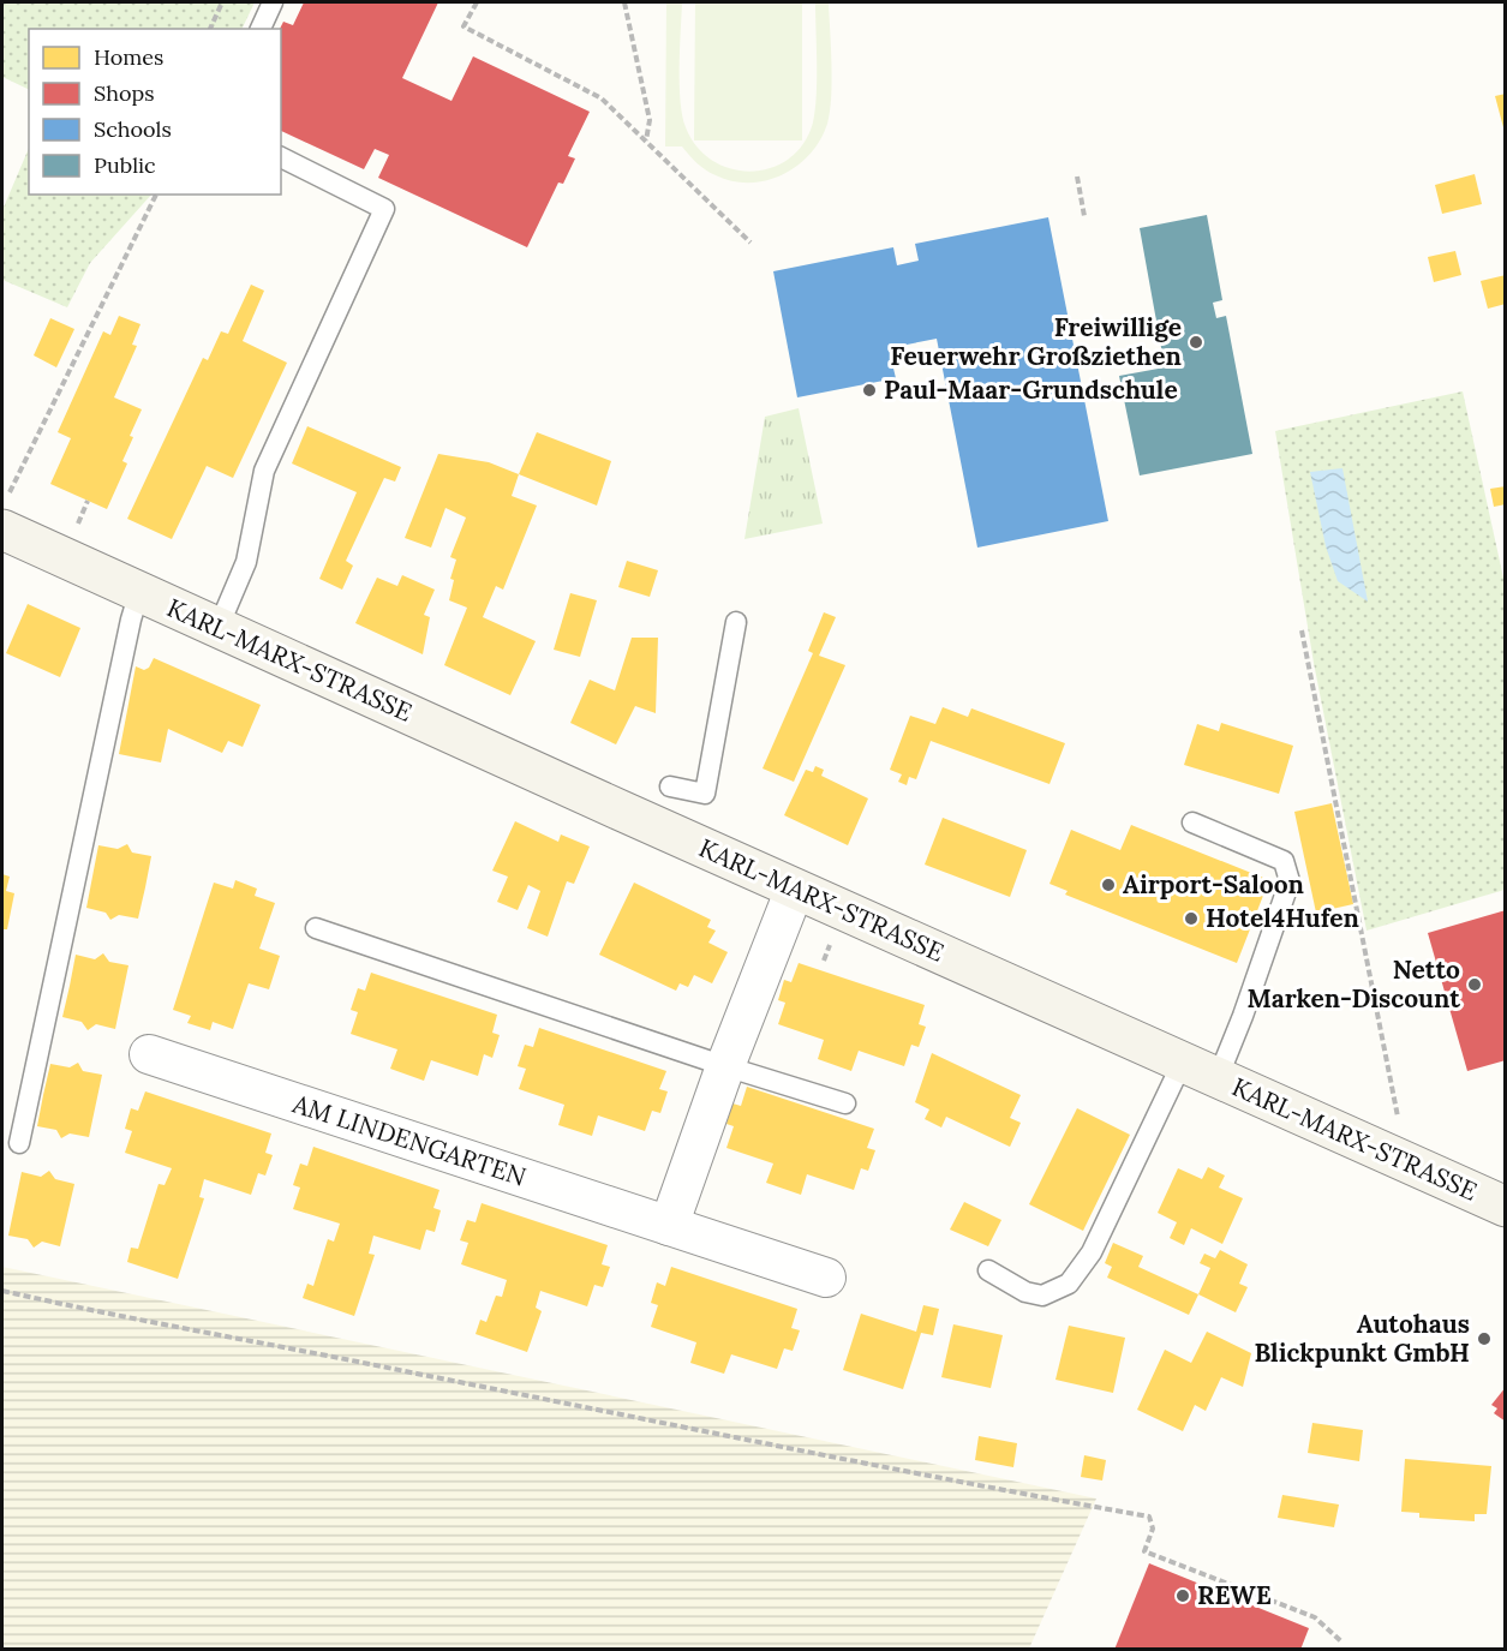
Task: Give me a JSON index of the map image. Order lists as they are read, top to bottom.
{
  "streets": {
    "main road": ["KARL-MARX-STRASSE"],
    "street": ["AM LINDENGARTEN"]
  },
  "places": [
    "Freiwillige Feuerwehr Großziethen",
    "Paul-Maar-Grundschule",
    "Airport-Saloon",
    "Hotel4Hufen",
    "Netto Marken-Discount",
    "Autohaus Blickpunkt GmbH",
    "REWE"
  ],
  "legend": [
    "Homes",
    "Shops",
    "Schools",
    "Public"
  ]
}
